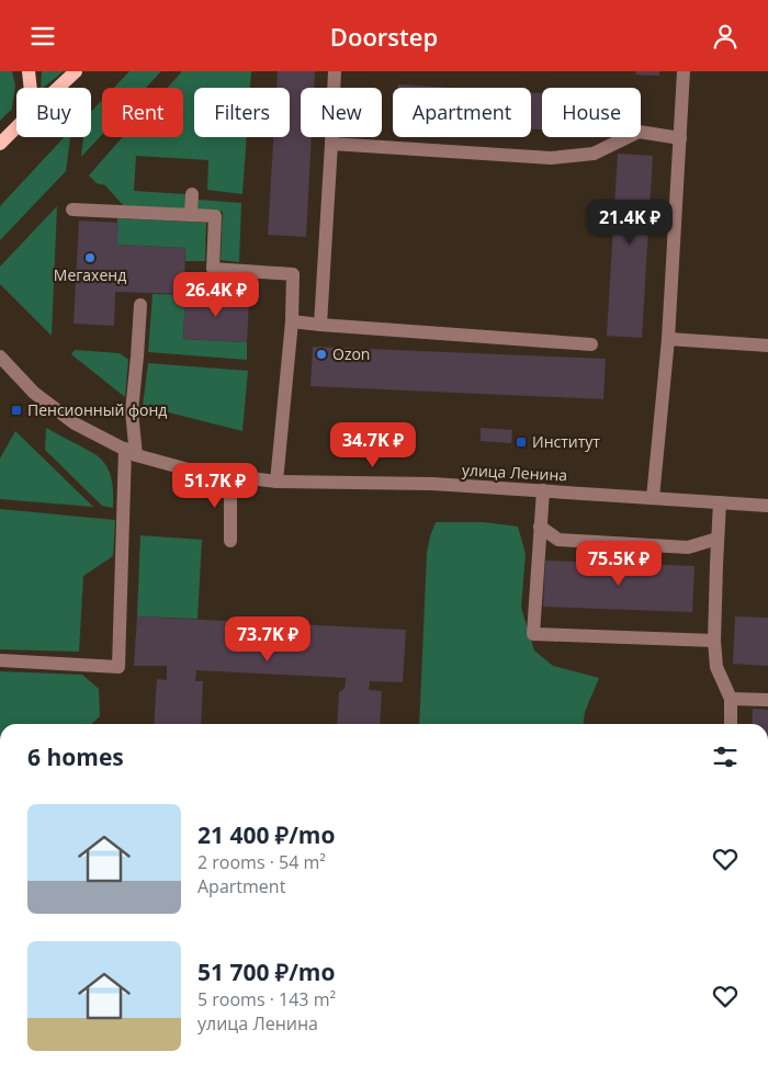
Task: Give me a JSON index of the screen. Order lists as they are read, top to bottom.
{
  "streets": {
    "street": ["улица Ленина"]
  },
  "places": {
    "other": ["Мегахенд", "Ozon"],
    "transit": ["Пенсионный фонд", "Институт"]
  },
  "page": {
    "header": "Doorstep",
    "chip": [
      "Buy",
      "Rent",
      "Filters",
      "New",
      "Apartment",
      "House"
    ],
    "price": [
      "21.4K ₽",
      "26.4K ₽",
      "34.7K ₽",
      "51.7K ₽",
      "75.5K ₽",
      "73.7K ₽"
    ],
    "heading": "6 homes",
    "list": [
      {
        "name": "21 400 ₽/mo",
        "note": "2 rooms · 54 m² · Apartment"
      },
      {
        "name": "51 700 ₽/mo",
        "note": "5 rooms · 143 m² · улица Ленина"
      }
    ]
  }
}
